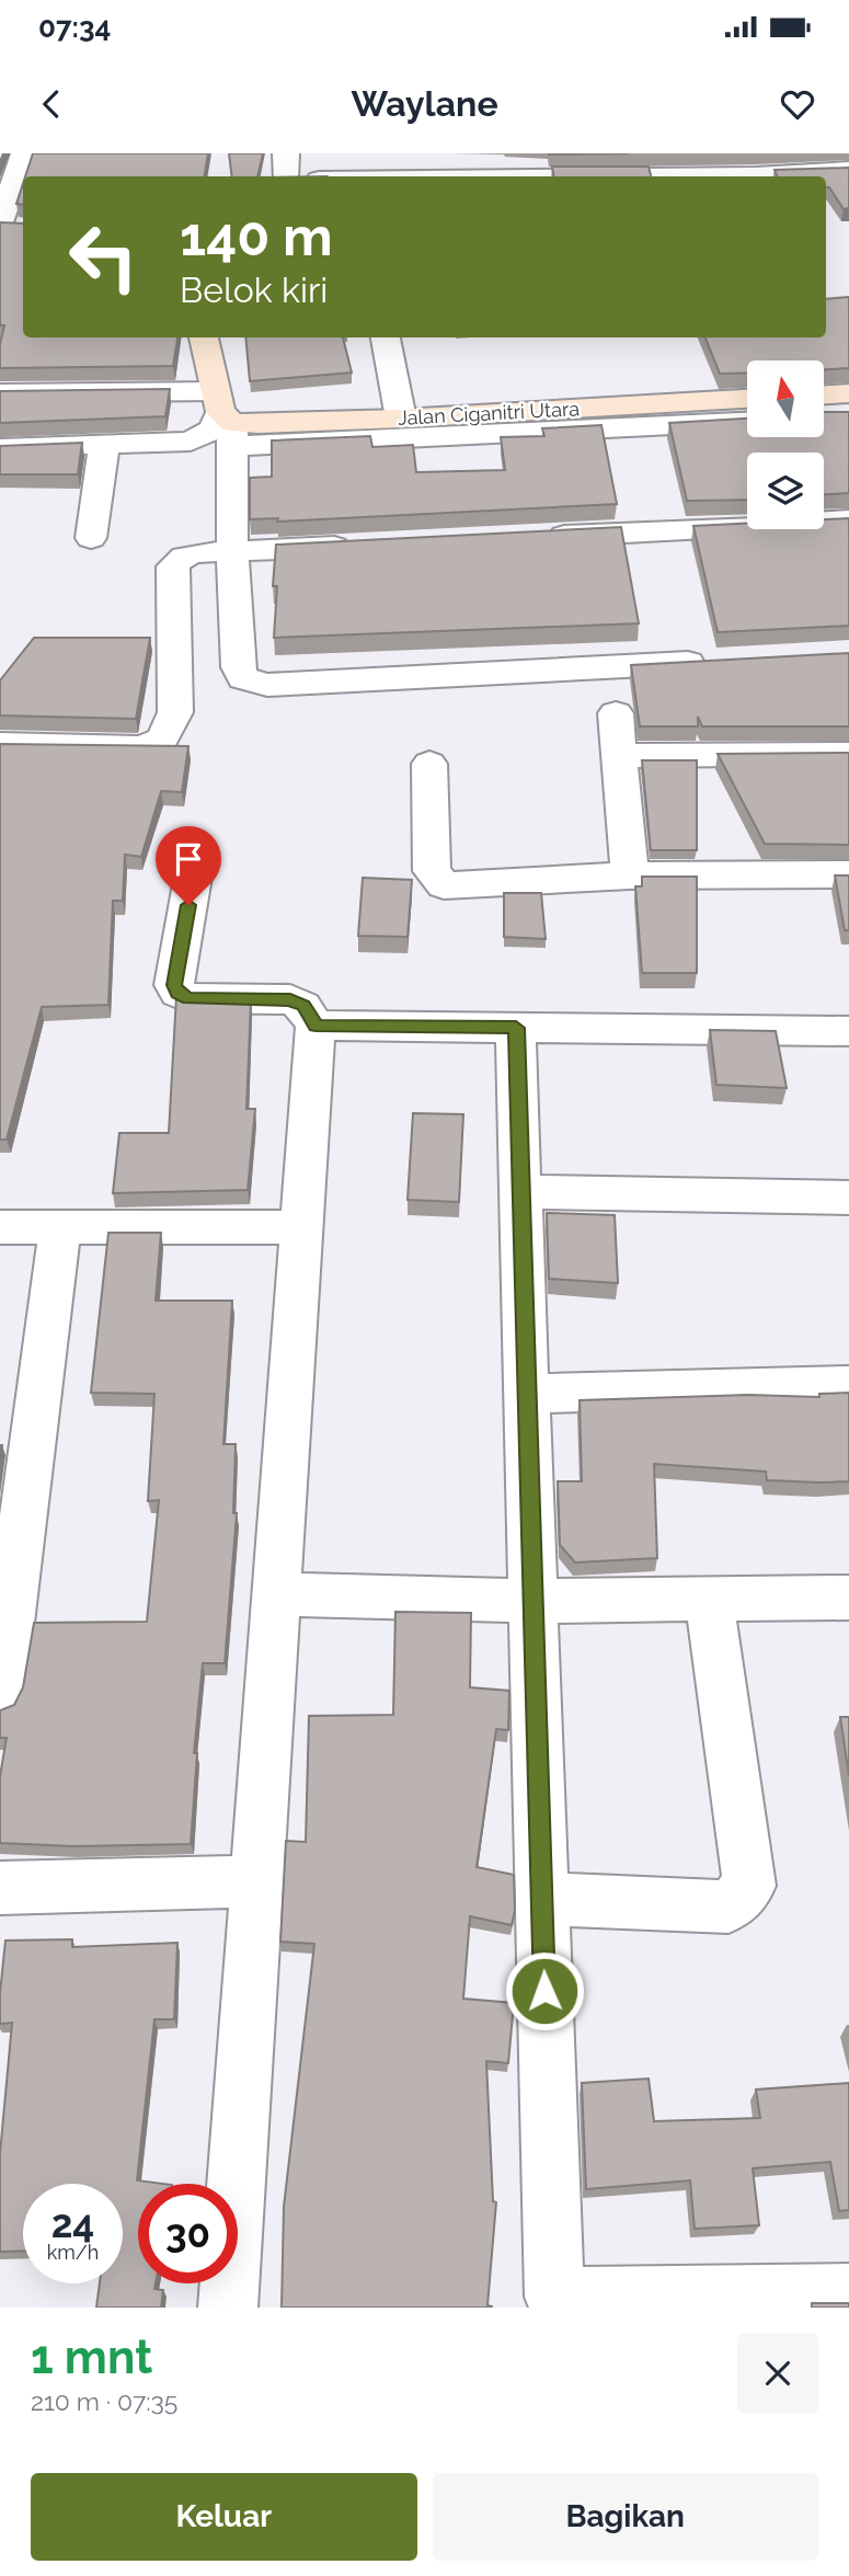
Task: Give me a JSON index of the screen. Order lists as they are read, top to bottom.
{
  "streets": {
    "street": ["Jalan Ciganitri Utara"]
  },
  "north": "top",
  "page": {
    "status": "07:34",
    "header": "Waylane",
    "turn": ["140 m", "Belok kiri"],
    "speed": "24 km/h",
    "limit": "30",
    "heading": ["1 mnt", "210 m · 07:35"],
    "buttons": ["Keluar", "Bagikan"]
  }
}
